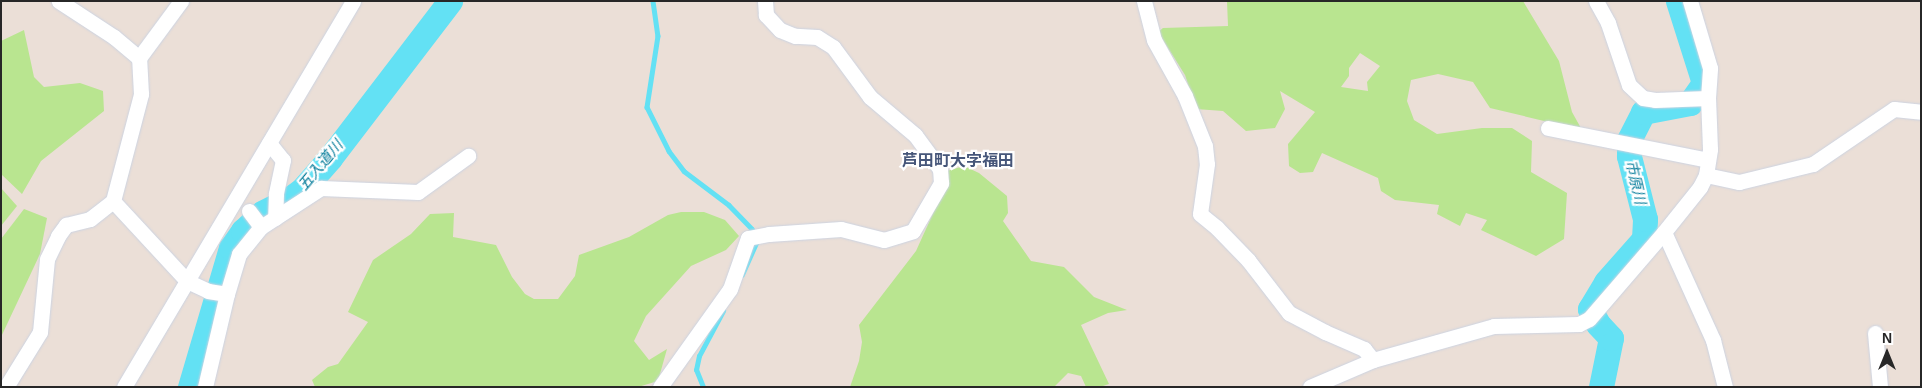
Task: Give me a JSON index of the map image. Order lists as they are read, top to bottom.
{
  "districts": ["芦田町大字福田"],
  "water": ["五入道川", "市原川"],
  "north": "top"
}
